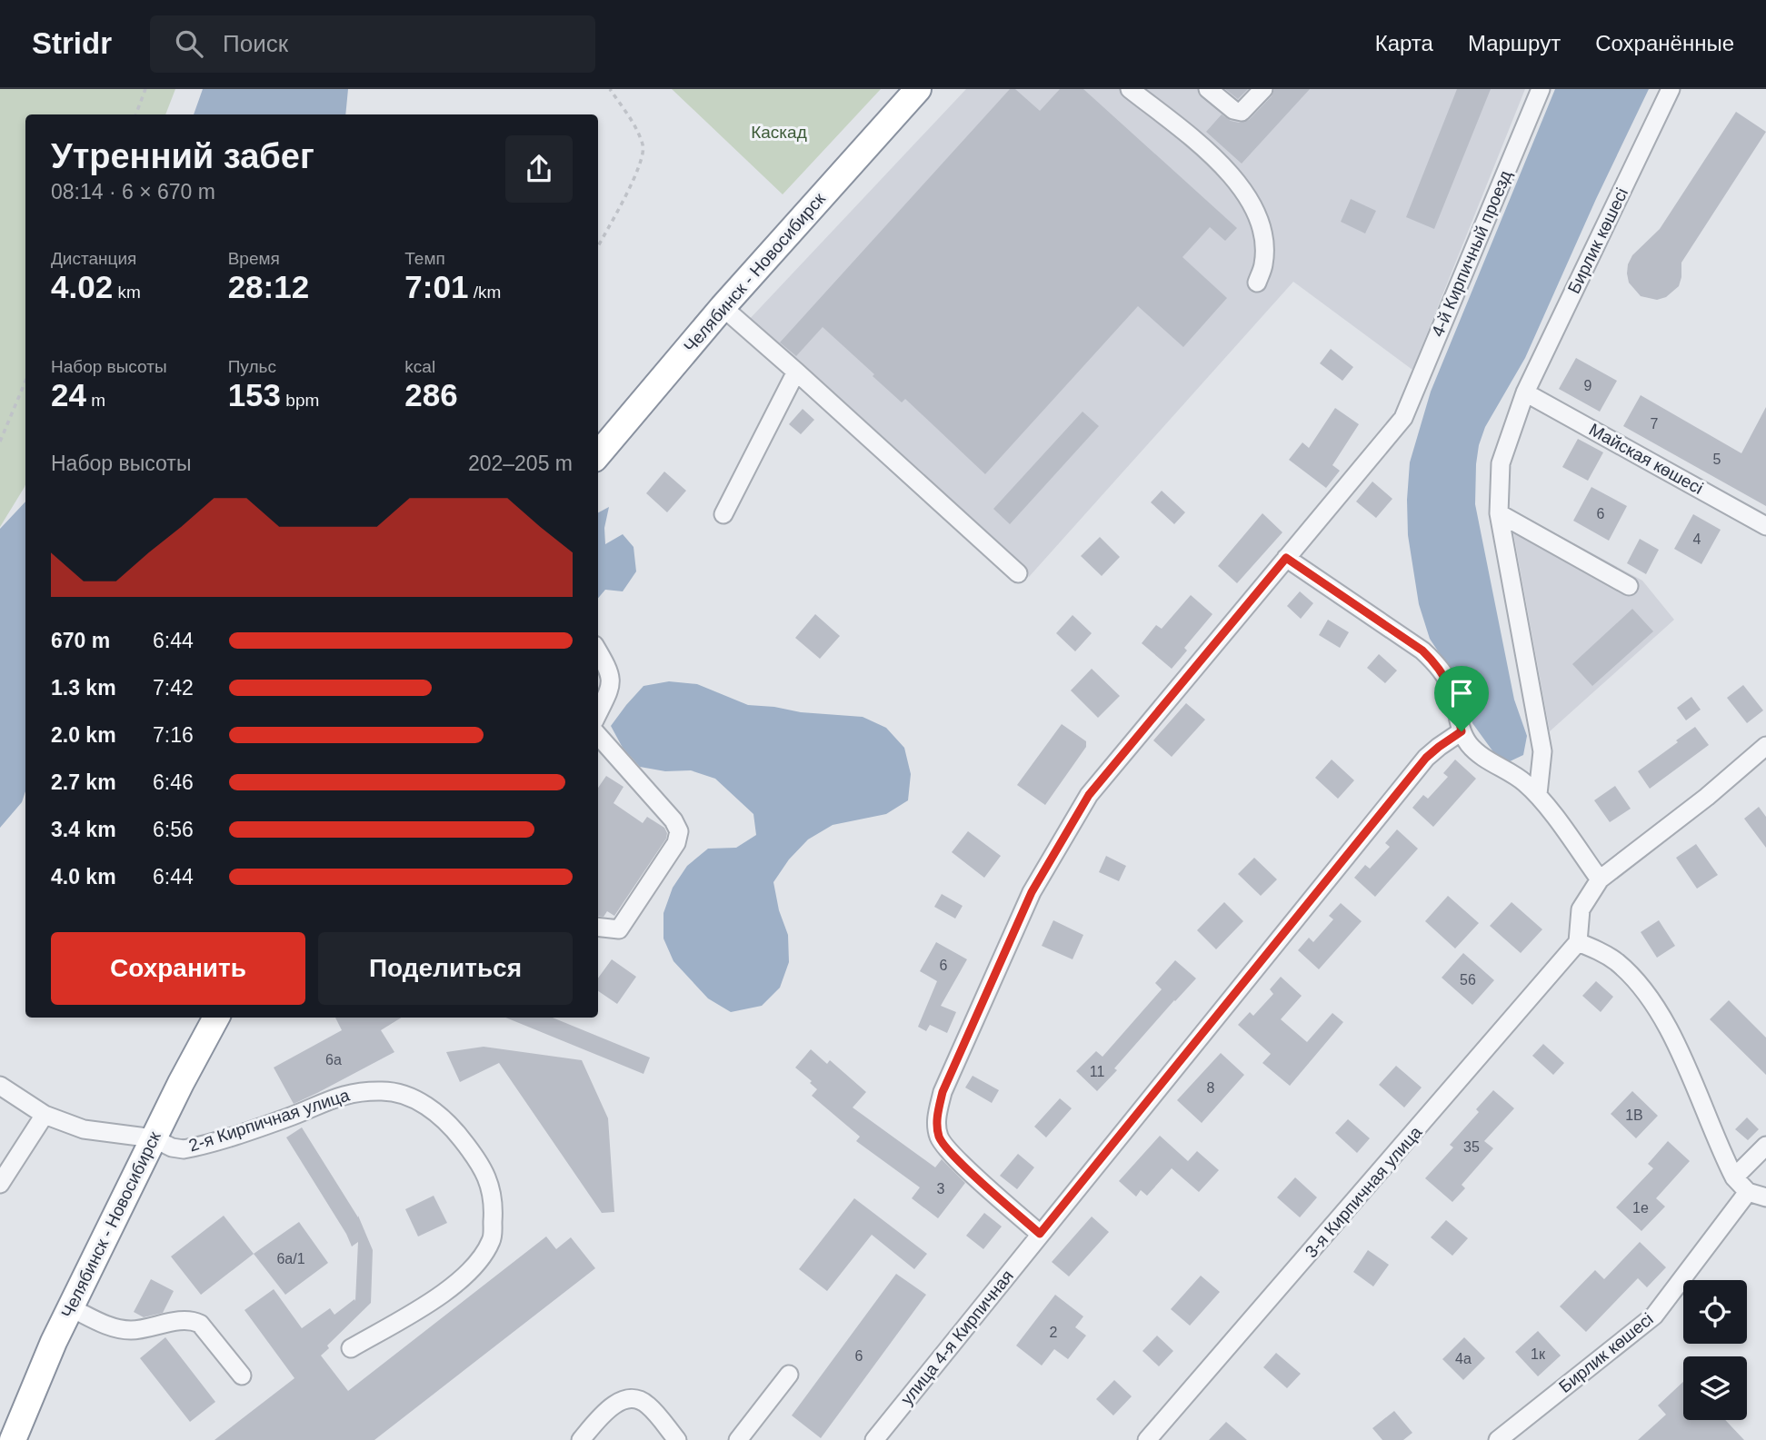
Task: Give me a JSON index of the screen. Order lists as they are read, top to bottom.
{
  "streets": {
    "highway": ["Челябинск - Новосибирск"],
    "street": [
      "Бирлик көшесі",
      "4-й Кирпичный проезд",
      "Майская көшесі",
      "2-я Кирпичная улица",
      "3-я Кирпичная улица",
      "улица 4-я Кирпичная"
    ]
  },
  "crossings": [
    ["Бирлик көшесі", "Майская көшесі"],
    ["Челябинск - Новосибирск", "2-я Кирпичная улица"]
  ],
  "parks": ["Каскад"],
  "house_numbers": [
    "9",
    "7",
    "5",
    "6",
    "4",
    "6",
    "56",
    "6а",
    "11",
    "8",
    "1В",
    "35",
    "3",
    "1е",
    "6а/1",
    "2",
    "1к",
    "6",
    "4а"
  ],
  "page": {
    "header": "Stridr",
    "search": "Поиск",
    "nav": ["Карта", "Маршрут", "Сохранённые"],
    "heading": ["Утренний забег", "08:14 · 6 × 670 m"],
    "stats": [
      ["Дистанция", "4.02 km"],
      ["Время", "28:12"],
      ["Темп", "7:01 /km"],
      ["Набор высоты", "24 m"],
      ["Пульс", "153 bpm"],
      ["kcal", "286"]
    ],
    "chart": ["Набор высоты", "202–205 m"],
    "list": [
      {
        "name": "670 m",
        "note": "6:44"
      },
      {
        "name": "1.3 km",
        "note": "7:42"
      },
      {
        "name": "2.0 km",
        "note": "7:16"
      },
      {
        "name": "2.7 km",
        "note": "6:46"
      },
      {
        "name": "3.4 km",
        "note": "6:56"
      },
      {
        "name": "4.0 km",
        "note": "6:44"
      }
    ],
    "buttons": ["Сохранить", "Поделиться"]
  }
}
